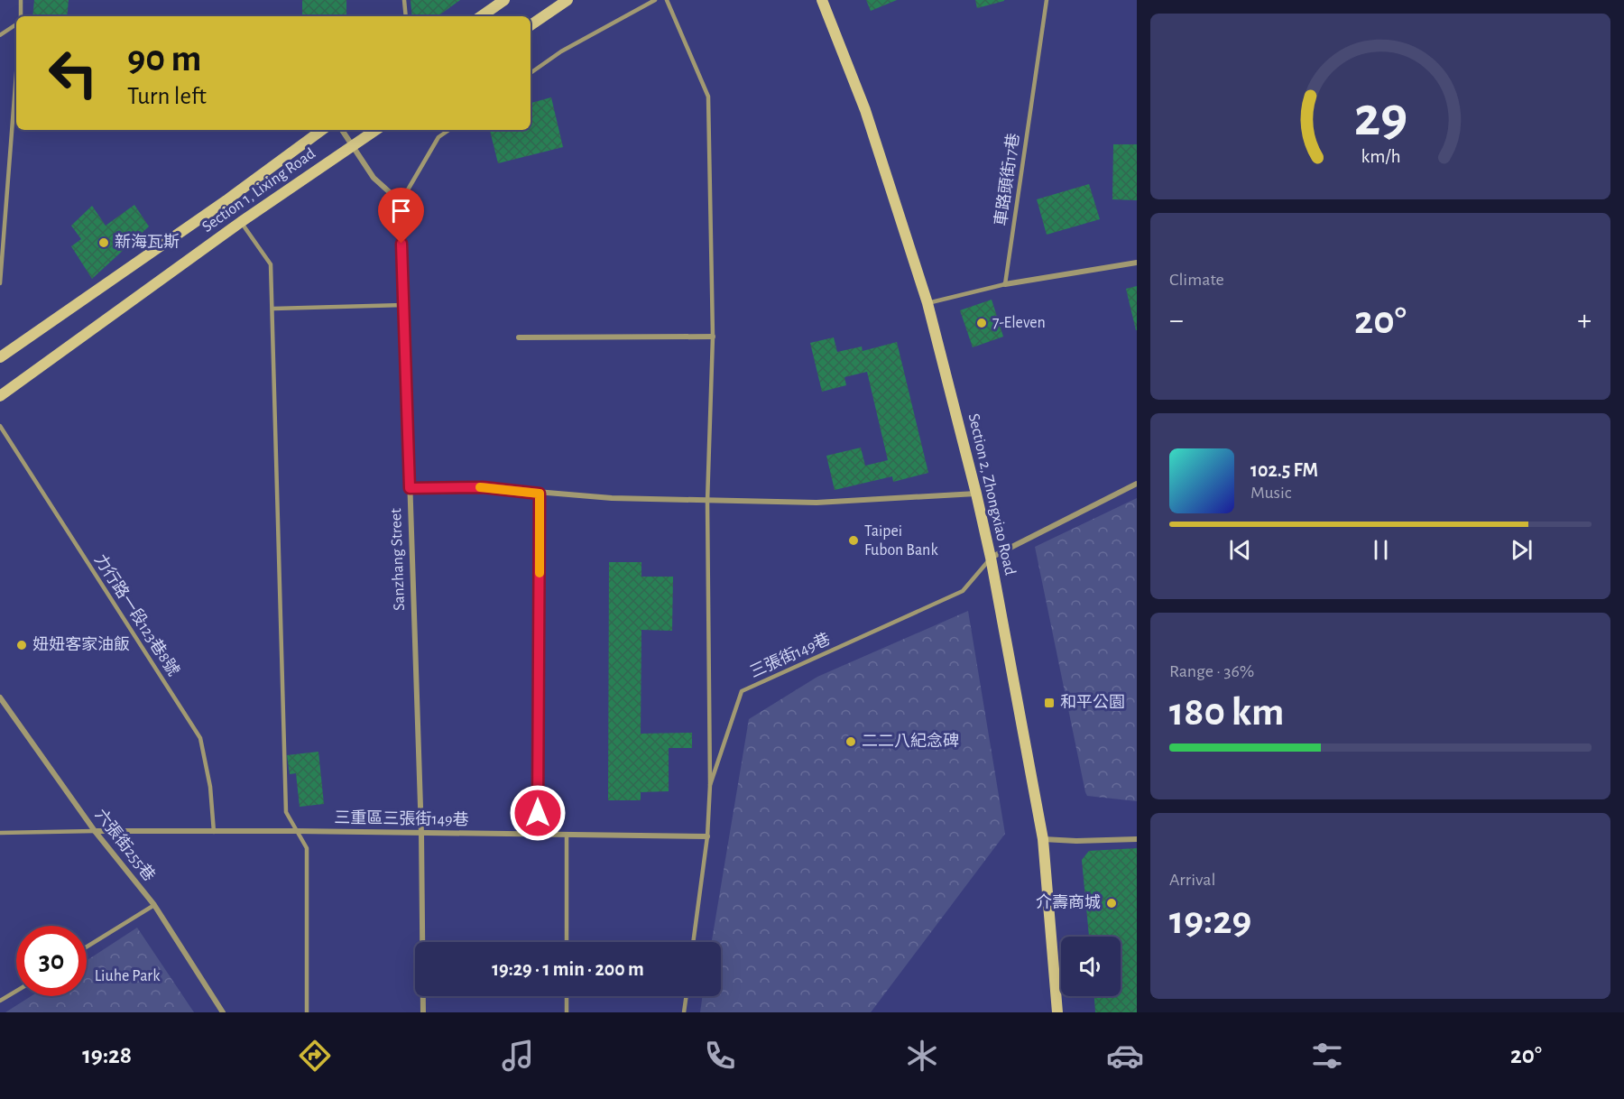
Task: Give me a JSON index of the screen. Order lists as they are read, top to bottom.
{
  "streets": {
    "street": [
      "Section 1, Lixing Road",
      "Section 2, Zhongxiao Road",
      "Sanzhang Street",
      "三重區三張街149巷",
      "六張街255巷"
    ],
    "lane": ["車路頭街17巷", "力行路一段123巷8號", "三張街149巷"]
  },
  "crossings": [
    ["Section 2, Zhongxiao Road", "三張街149巷"],
    ["Sanzhang Street", "三重區三張街149巷"],
    ["力行路一段123巷8號", "三重區三張街149巷"],
    ["三張街149巷", "三重區三張街149巷"],
    ["三重區三張街149巷", "六張街255巷"]
  ],
  "parks": ["Liuhe Park"],
  "places": {
    "other": [
      "新海瓦斯",
      "7-Eleven",
      "Taipei Fubon Bank",
      "妞妞客家油飯",
      "二二八紀念碑",
      "介壽商城"
    ],
    "transit": ["和平公園"]
  },
  "page": {
    "turn": ["90 m", "Turn left"],
    "tile": [
      "Climate",
      ["Range · 36%", "180 km"],
      ["Arrival", "19:29"]
    ],
    "heat": ["−", "20°", "+"],
    "song": ["102.5 FM", "Music"],
    "limit": "30",
    "trip": "19:29 · 1 min · 200 m",
    "tabs": ["19:28", "20°"],
    "gauge": ["29", "km/h"]
  }
}
